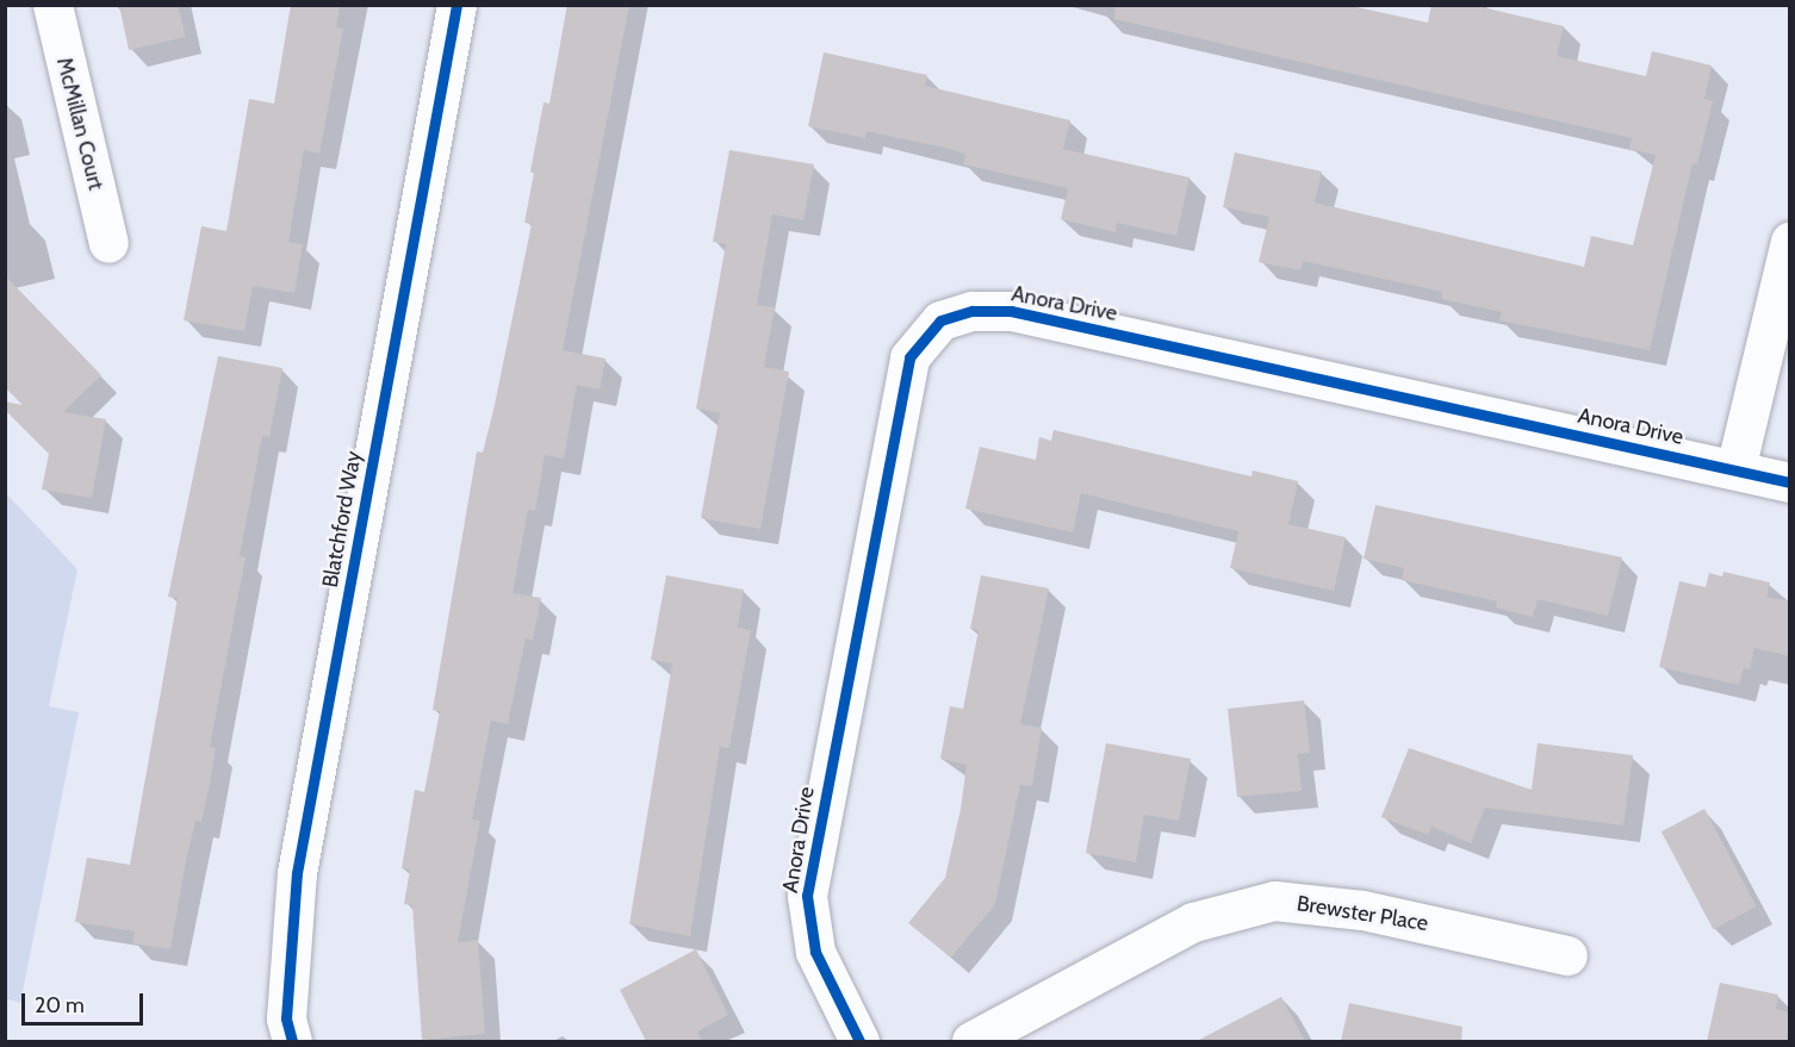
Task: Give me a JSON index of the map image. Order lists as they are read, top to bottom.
{
  "streets": {
    "street": [
      "McMillan Court",
      "Anora Drive",
      "Blatchford Way",
      "Brewster Place"
    ]
  },
  "scale_bar": "20 m"
}
